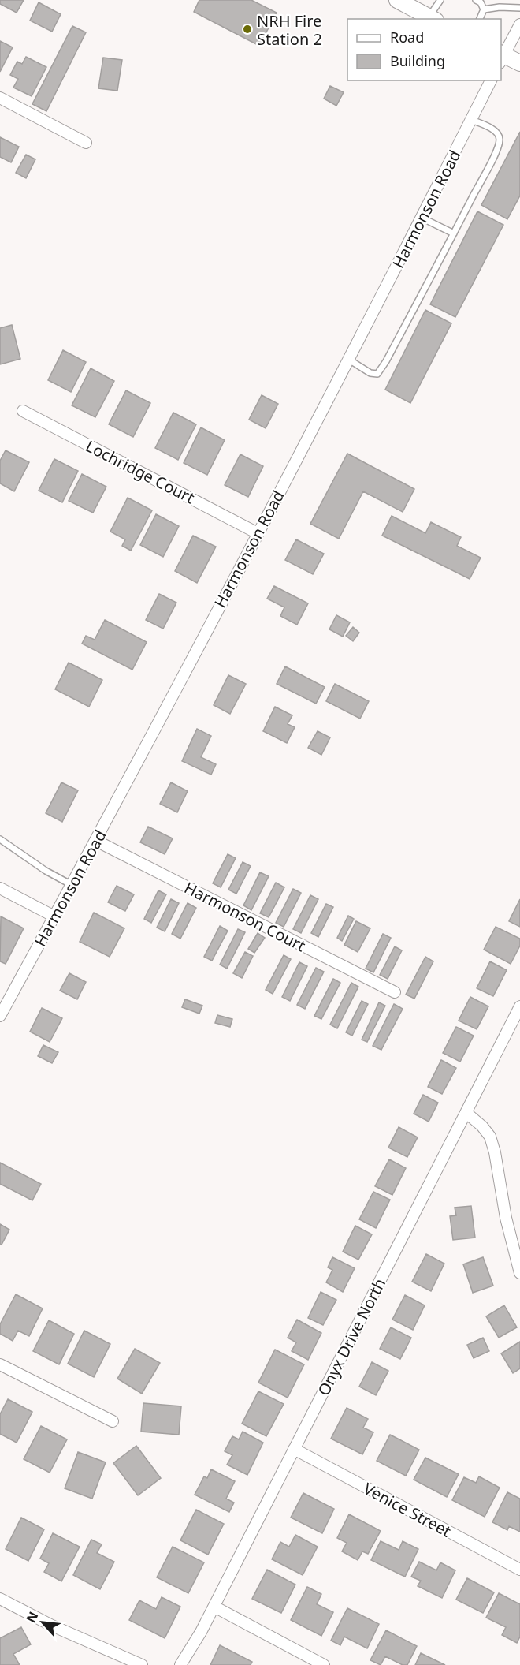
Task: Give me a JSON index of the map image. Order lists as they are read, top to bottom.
{
  "streets": {
    "street": [
      "Harmonson Road",
      "Lochridge Court",
      "Harmonson Court",
      "Onyx Drive North",
      "Venice Street"
    ]
  },
  "crossings": [
    ["Harmonson Road", "Lochridge Court"],
    ["Harmonson Road", "Harmonson Court"],
    ["Onyx Drive North", "Venice Street"]
  ],
  "places": ["NRH Fire Station 2"],
  "legend": ["Road", "Building"],
  "north": "top left"
}
